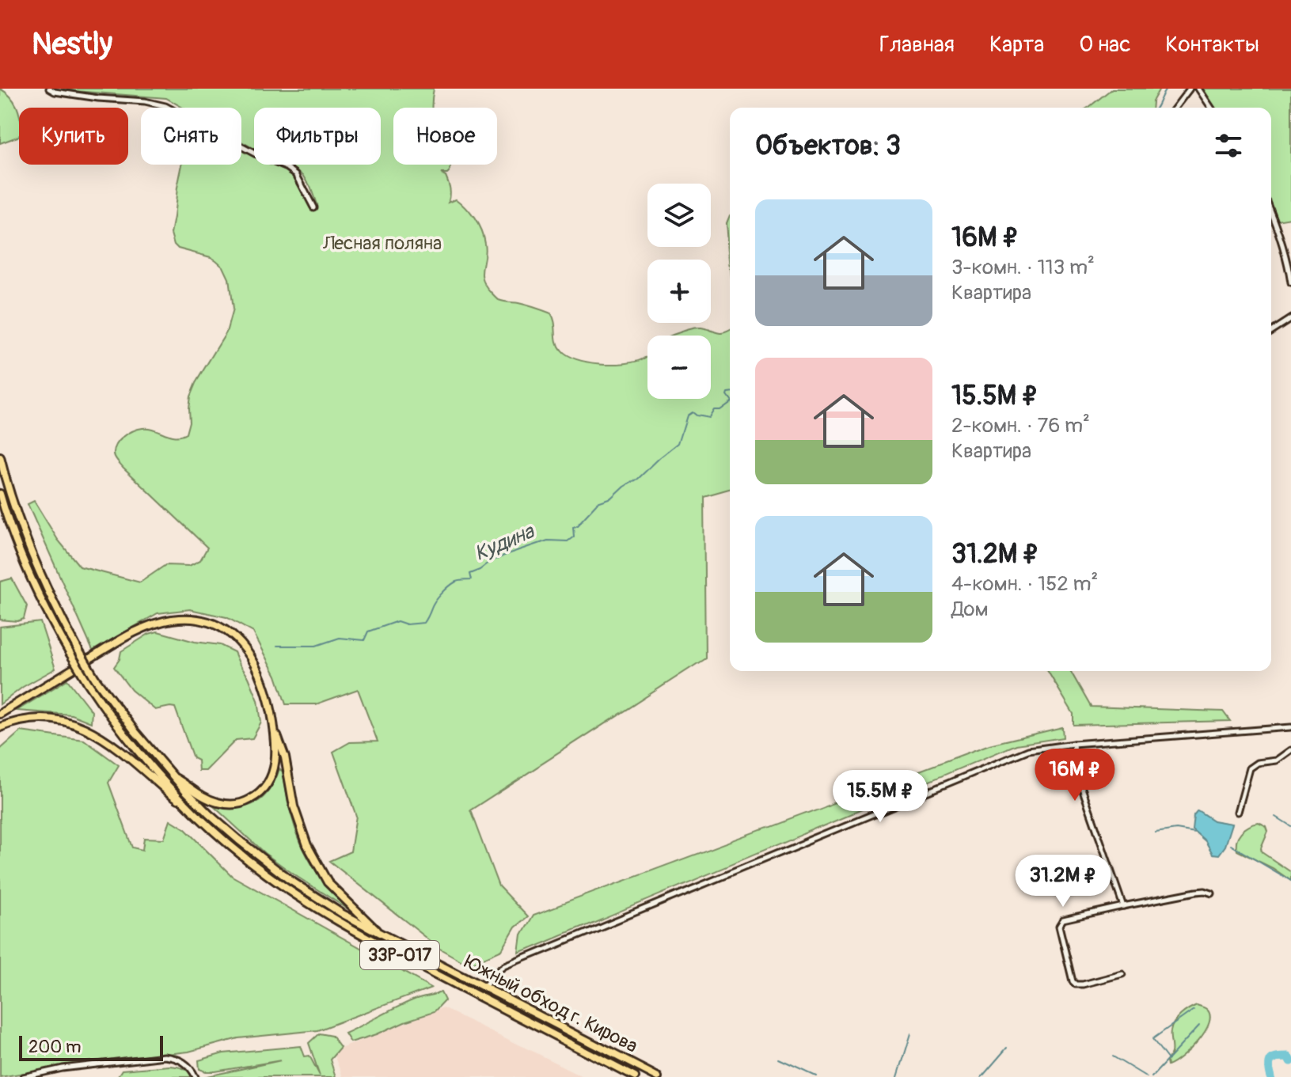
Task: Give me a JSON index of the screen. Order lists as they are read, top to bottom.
{
  "streets": {
    "main road": ["33Р-017", "Южный обход г. Кирова"]
  },
  "water": ["Кудина"],
  "parks": ["Лесная поляна"],
  "scale_bar": "200 m",
  "page": {
    "header": "Nestly",
    "nav": [
      "Главная",
      "Карта",
      "О нас",
      "Контакты"
    ],
    "chip": [
      "Купить",
      "Снять",
      "Фильтры",
      "Новое"
    ],
    "heading": "Объектов: 3",
    "map_buttons": ["+", "−"],
    "list": [
      {
        "name": "16M ₽",
        "note": "3-комн. · 113 m² · Квартира"
      },
      {
        "name": "15.5M ₽",
        "note": "2-комн. · 76 m² · Квартира"
      },
      {
        "name": "31.2M ₽",
        "note": "4-комн. · 152 m² · Дом"
      }
    ],
    "price": ["16M ₽", "15.5M ₽", "31.2M ₽"],
    "scale": "200 m"
  }
}
